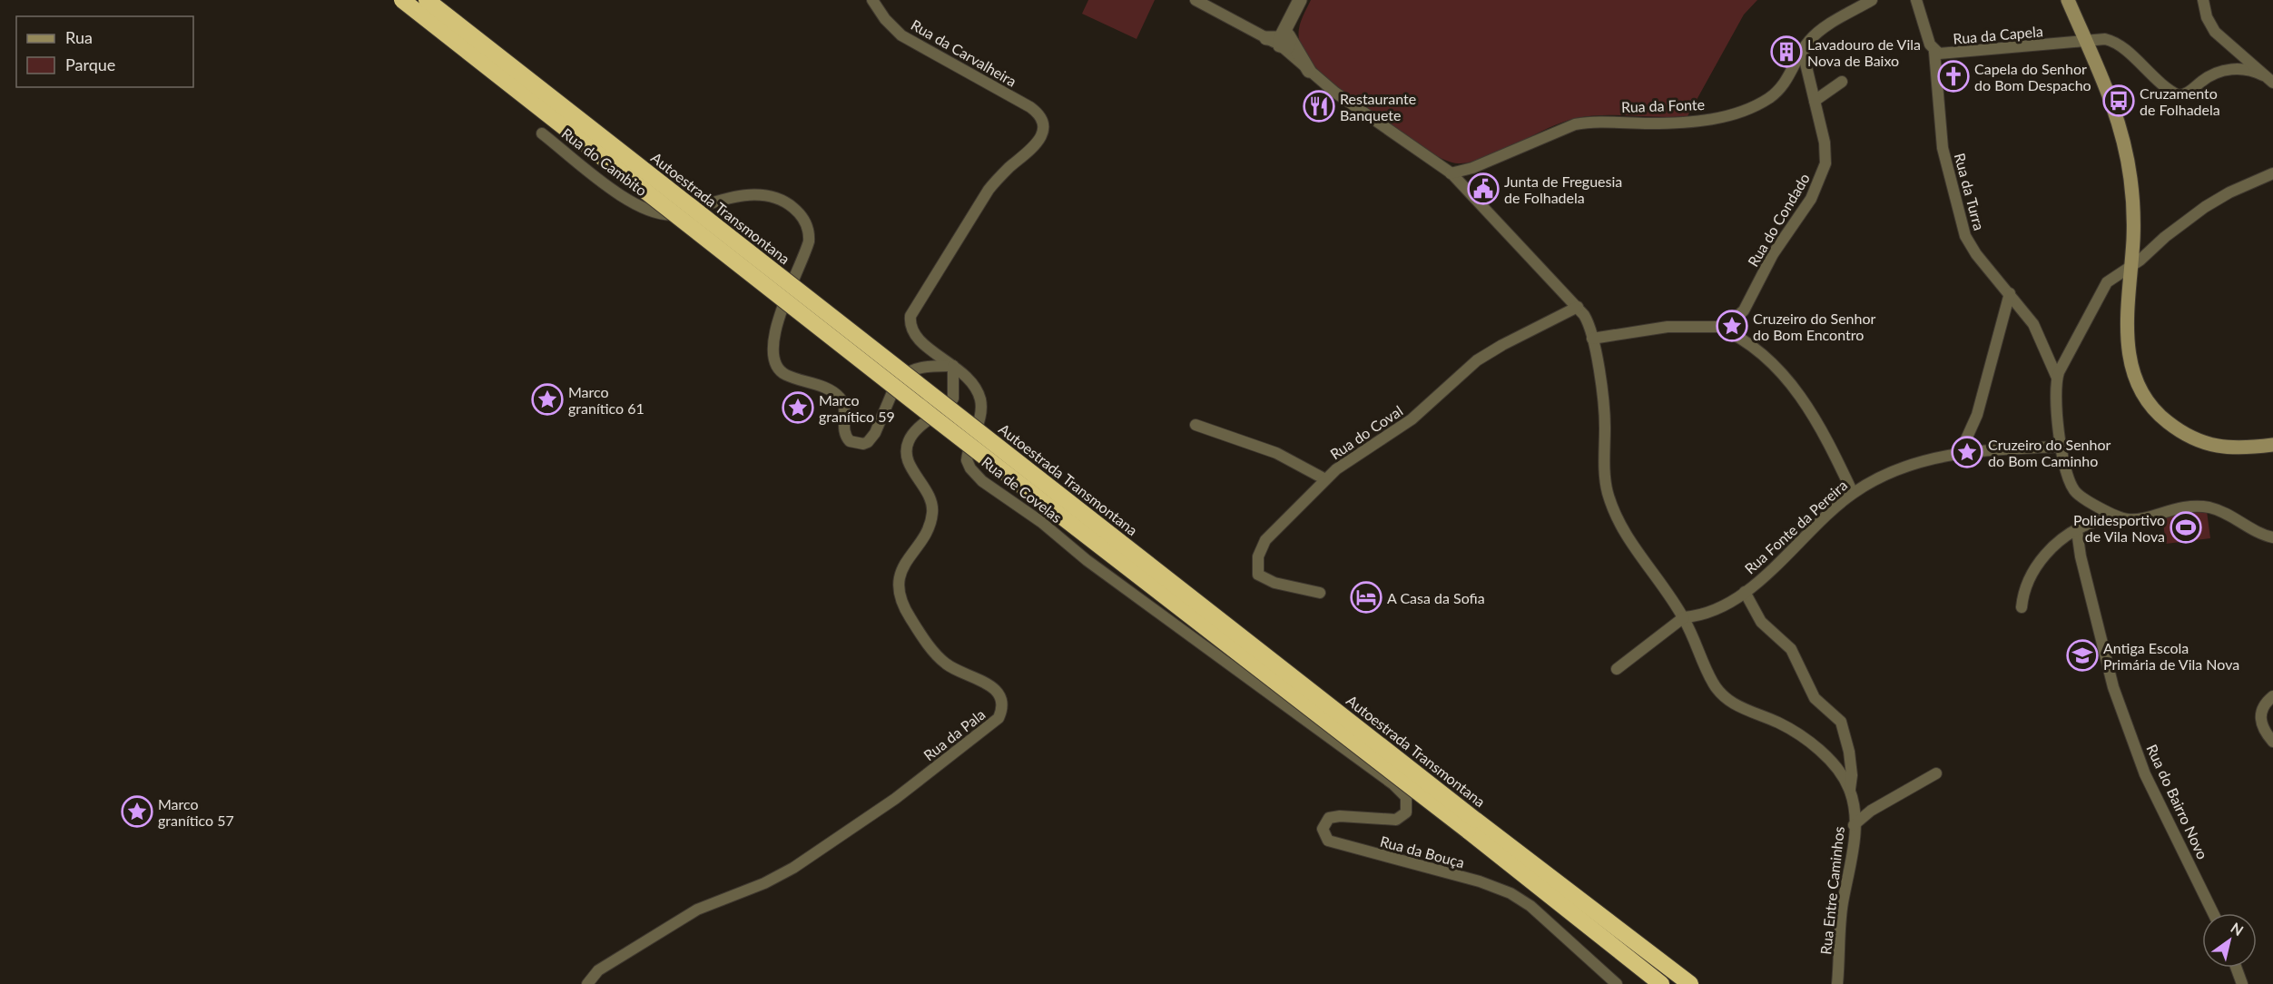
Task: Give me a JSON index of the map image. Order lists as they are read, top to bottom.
{
  "streets": {
    "highway": ["Autoestrada Transmontana"],
    "street": [
      "Rua da Capela",
      "Rua da Carvalheira",
      "Rua da Fonte",
      "Rua do Cambito",
      "Rua da Turra",
      "Rua do Condado",
      "Rua do Coval",
      "Rua de Covelas",
      "Rua Fonte da Pereira",
      "Rua da Pala",
      "Rua do Bairro Novo",
      "Rua da Bouça",
      "Rua Entre Caminhos"
    ]
  },
  "crossings": [
    ["Rua da Capela", "Rua da Turra"],
    ["Rua da Carvalheira", "Rua de Covelas"],
    ["Rua da Fonte", "Rua do Condado"],
    ["Rua da Fonte", "Rua Entre Caminhos"],
    ["Rua do Cambito", "Rua de Covelas"],
    ["Rua do Cambito", "Rua da Pala"],
    ["Rua do Coval", "Rua Entre Caminhos"],
    ["Rua de Covelas", "Rua da Pala"],
    ["Rua de Covelas", "Rua da Bouça"],
    ["Rua Fonte da Pereira", "Rua Entre Caminhos"]
  ],
  "places": {
    "building": ["Lavadouro de Vila Nova de Baixo"],
    "church": ["Capela do Senhor do Bom Despacho"],
    "bus stop": ["Cruzamento de Folhadela"],
    "restaurant": ["Restaurante Banquete"],
    "public building": ["Junta de Freguesia de Folhadela"],
    "place": [
      "Cruzeiro do Senhor do Bom Encontro",
      "Marco granítico 61",
      "Marco granítico 59",
      "Cruzeiro do Senhor do Bom Caminho",
      "Marco granítico 57"
    ],
    "sports": ["Polidesportivo de Vila Nova"],
    "hotel": ["A Casa da Sofia"],
    "school or university": ["Antiga Escola Primária de Vila Nova"]
  },
  "legend": ["Rua", "Parque"],
  "north": "top right"
}
